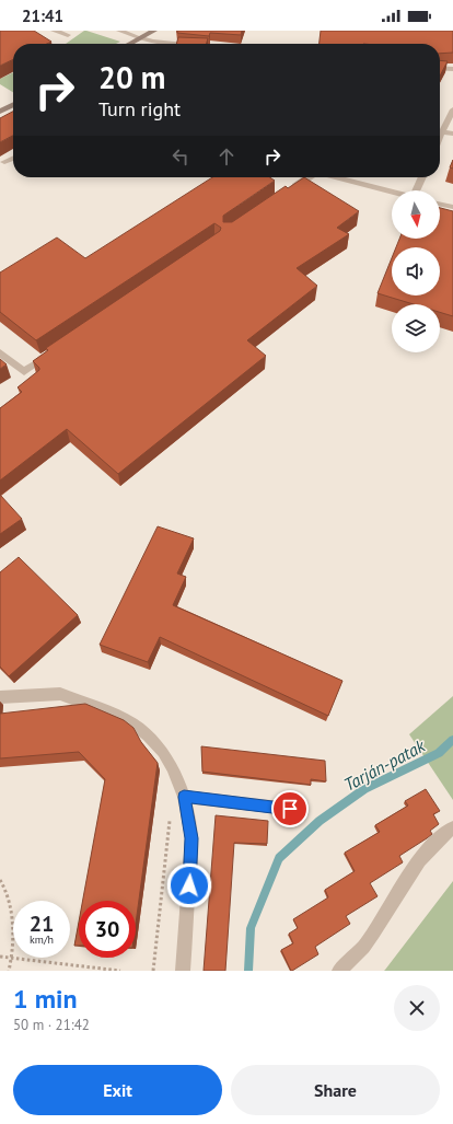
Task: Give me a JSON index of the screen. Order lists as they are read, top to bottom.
{
  "water": ["Tarján-patak"],
  "north": "bottom",
  "page": {
    "status": "21:41",
    "turn": ["20 m", "Turn right"],
    "speed": "21 km/h",
    "limit": "30",
    "heading": ["1 min", "50 m · 21:42"],
    "buttons": ["Exit", "Share"]
  }
}
